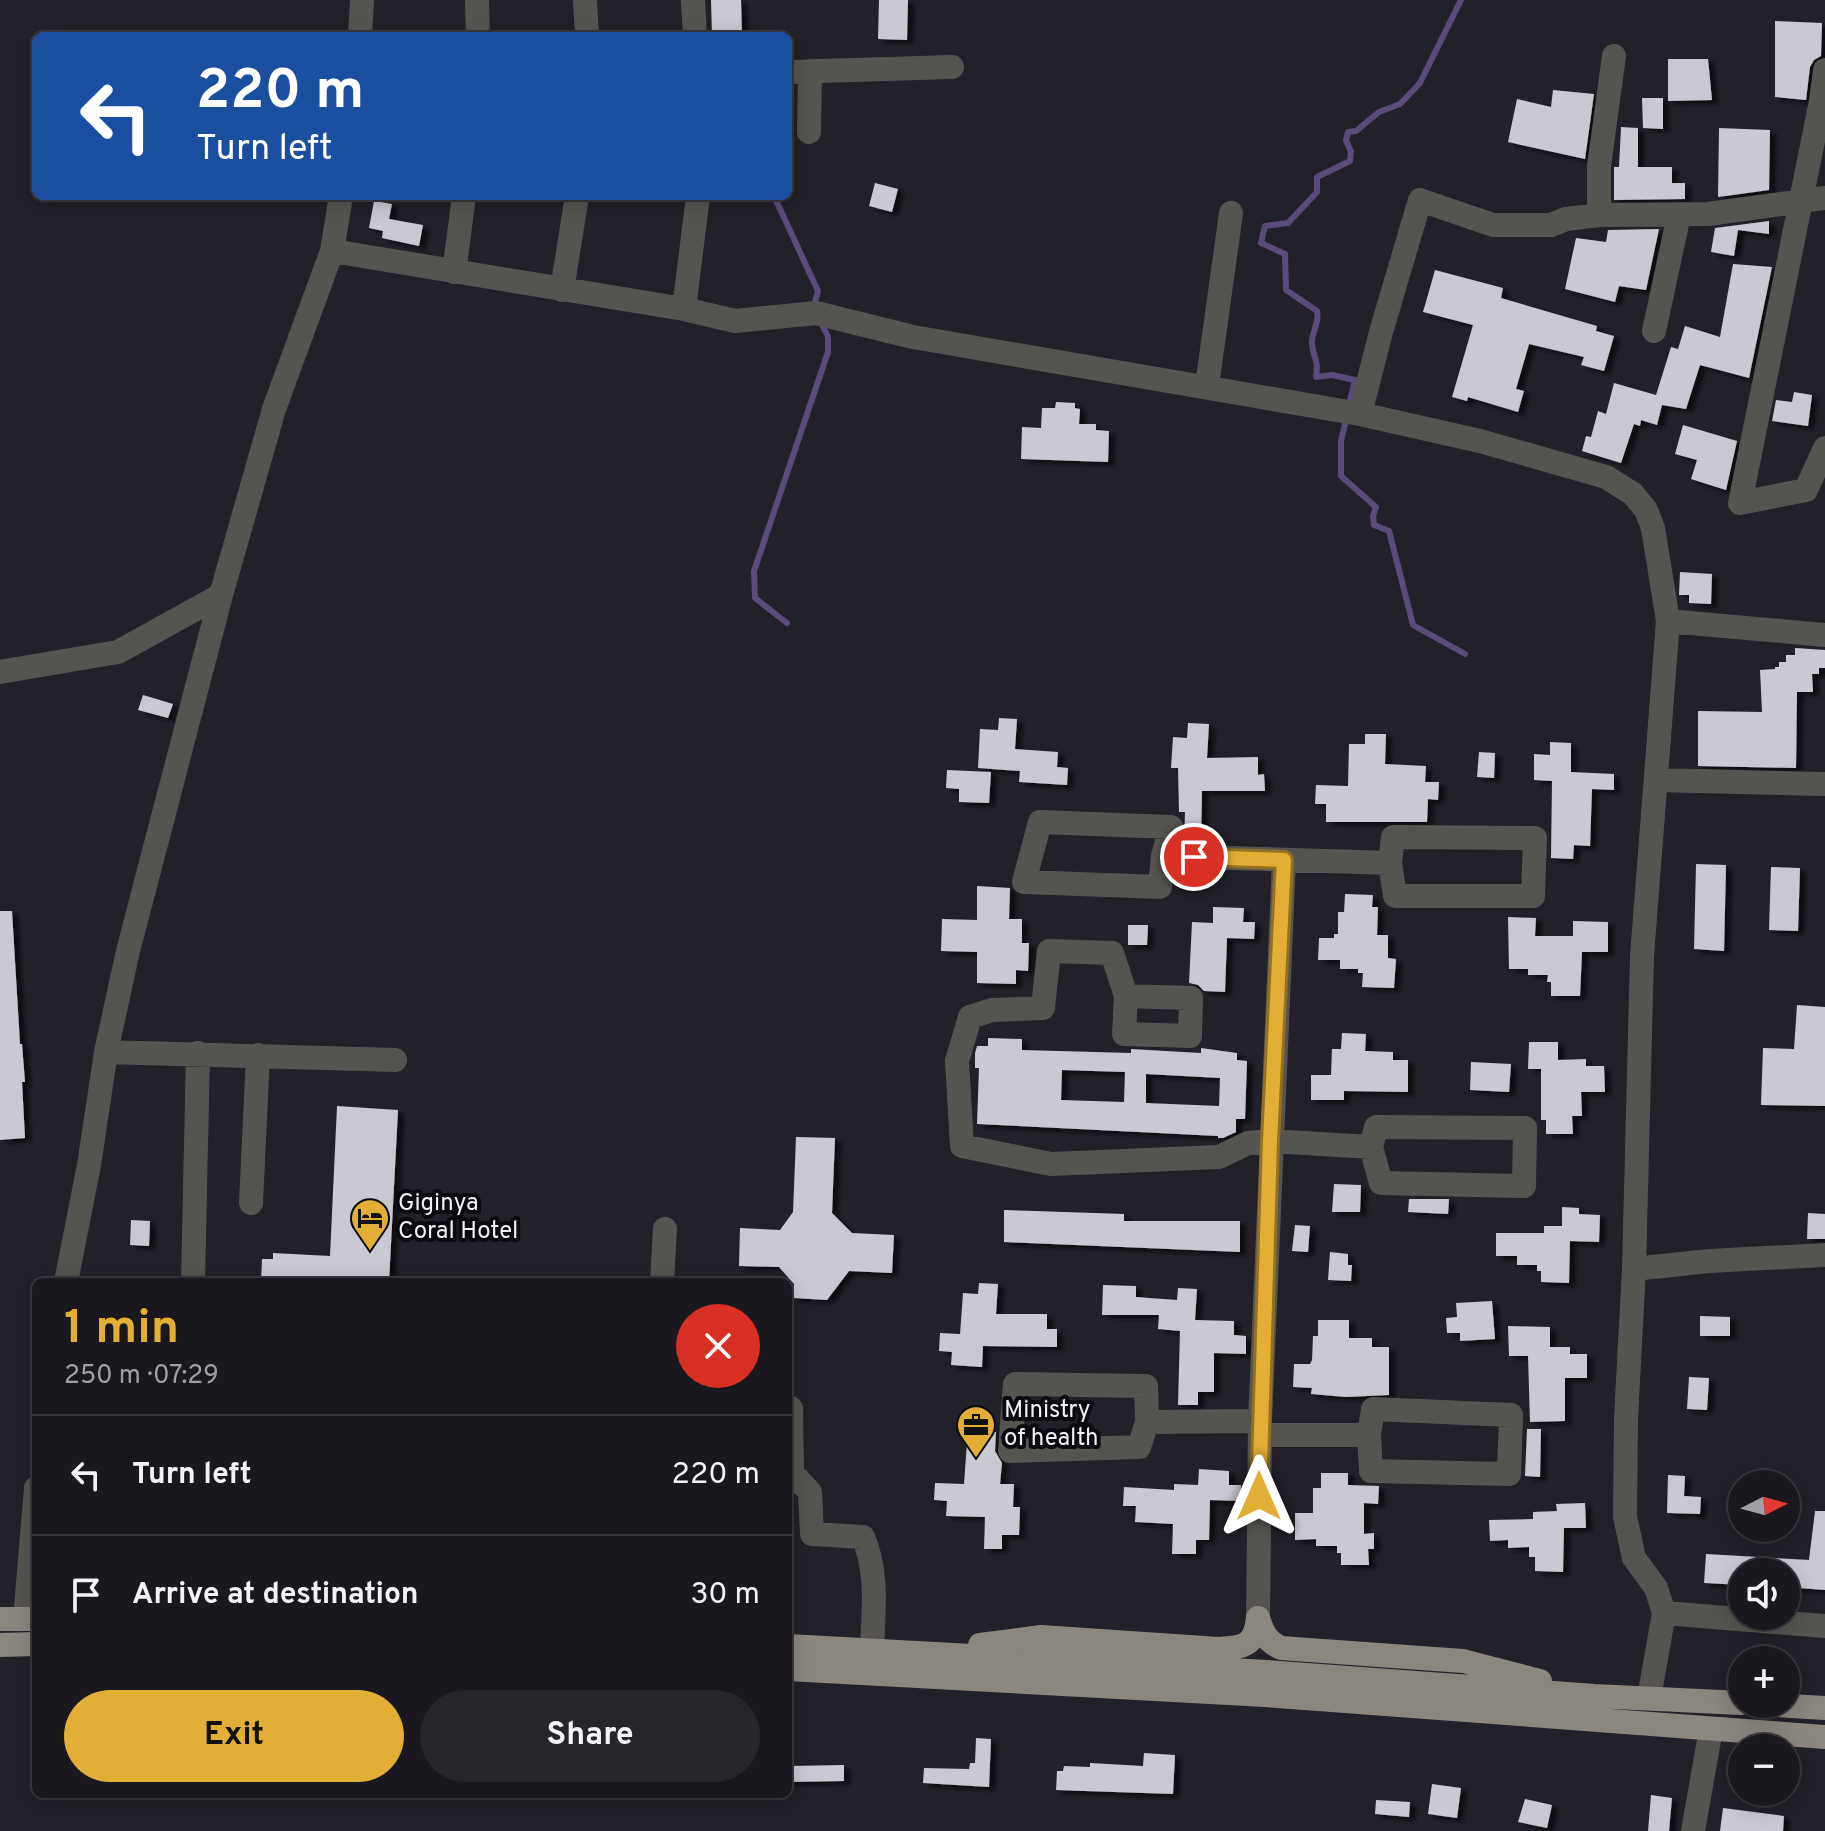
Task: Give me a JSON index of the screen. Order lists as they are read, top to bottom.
{
  "places": {
    "hotel": ["Giginya Coral Hotel"],
    "office": ["Ministry of health"]
  },
  "north": "right",
  "page": {
    "turn": ["220 m", "Turn left"],
    "heading": ["1 min", "250 m · 07:29"],
    "list": [
      {
        "name": "Turn left",
        "value": "220 m"
      },
      {
        "name": "Arrive at destination",
        "value": "30 m"
      }
    ],
    "map_buttons": ["+", "−"],
    "buttons": ["Exit", "Share"]
  }
}
